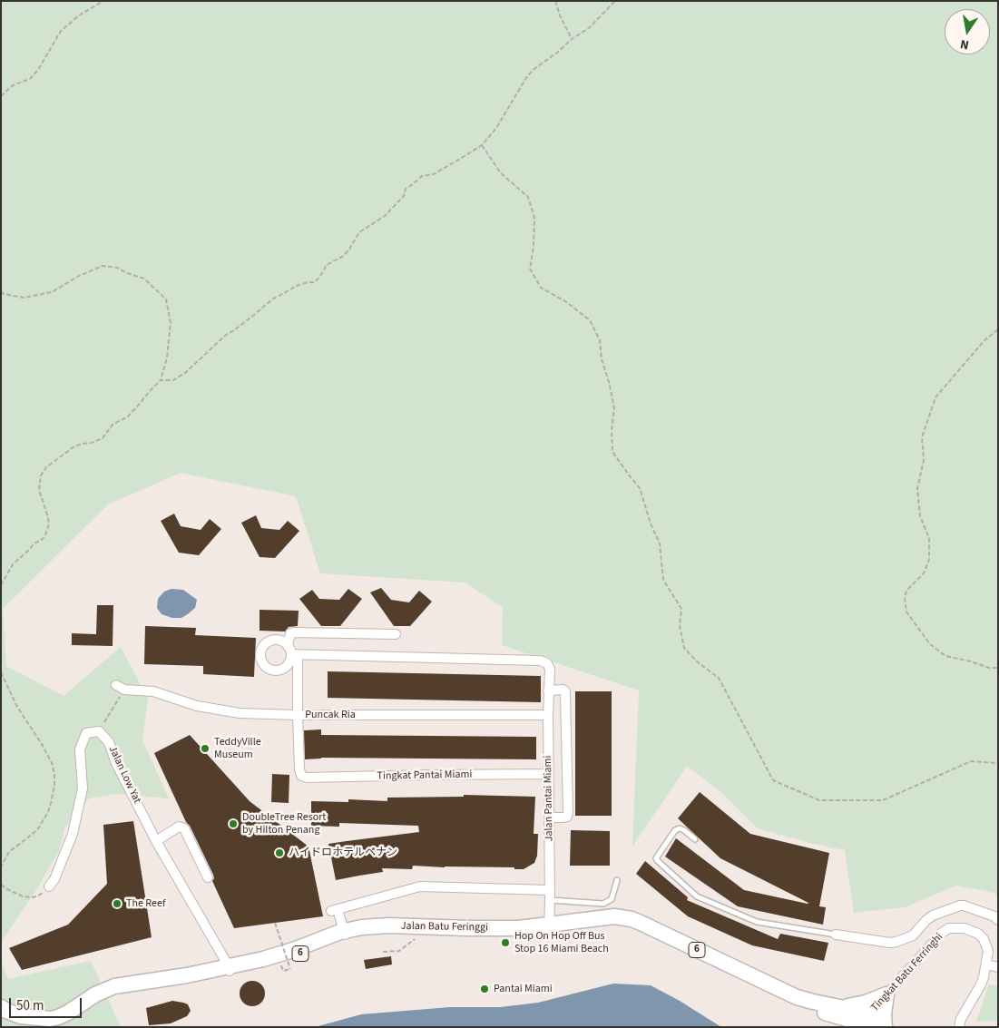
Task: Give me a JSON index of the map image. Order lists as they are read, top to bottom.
{
  "streets": {
    "main road": ["Jalan Batu Feringgi", "6"],
    "street": [
      "Puncak Ria",
      "Jalan Low Yat",
      "Tingkat Pantai Miami",
      "Jalan Pantai Miami",
      "Tingkat Batu Ferringhi"
    ]
  },
  "crossings": [
    ["Puncak Ria", "Tingkat Pantai Miami"],
    ["Puncak Ria", "Jalan Pantai Miami"],
    ["Jalan Low Yat", "Jalan Batu Feringgi"],
    ["Tingkat Pantai Miami", "Jalan Pantai Miami"],
    ["Jalan Pantai Miami", "Jalan Batu Feringgi"],
    ["Jalan Batu Feringgi", "Tingkat Batu Ferringhi"]
  ],
  "places": [
    "TeddyVille Museum",
    "DoubleTree Resort by Hilton Penang",
    "ハイドロホテルペナン",
    "The Reef",
    "Hop On Hop Off Bus Stop 16 Miami Beach",
    "Pantai Miami"
  ],
  "scale_bar": "50 m",
  "north": "bottom"
}
